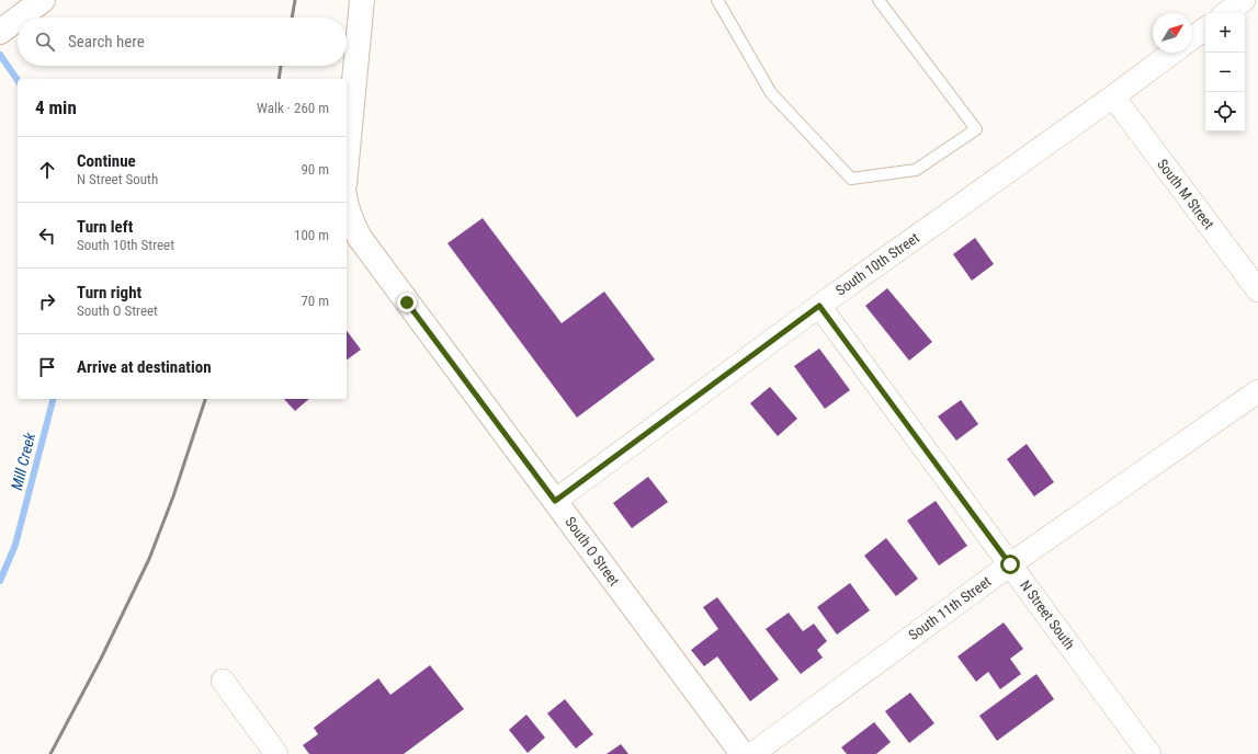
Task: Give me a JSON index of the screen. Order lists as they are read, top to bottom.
{
  "streets": {
    "street": [
      "South M Street",
      "South 10th Street",
      "South O Street",
      "South 11th Street",
      "N Street South"
    ]
  },
  "crossings": [
    ["South M Street", "South 10th Street"],
    ["South 10th Street", "South O Street"],
    ["South 10th Street", "N Street South"],
    ["South 11th Street", "N Street South"]
  ],
  "water": ["Mill Creek"],
  "north": "top right",
  "page": {
    "map_buttons": ["+", "−"],
    "search": "Search here",
    "heading": ["4 min", "Walk · 260 m"],
    "list": [
      ["Continue", "N Street South", "90 m"],
      ["Turn left", "South 10th Street", "100 m"],
      ["Turn right", "South O Street", "70 m"],
      "Arrive at destination"
    ]
  }
}
